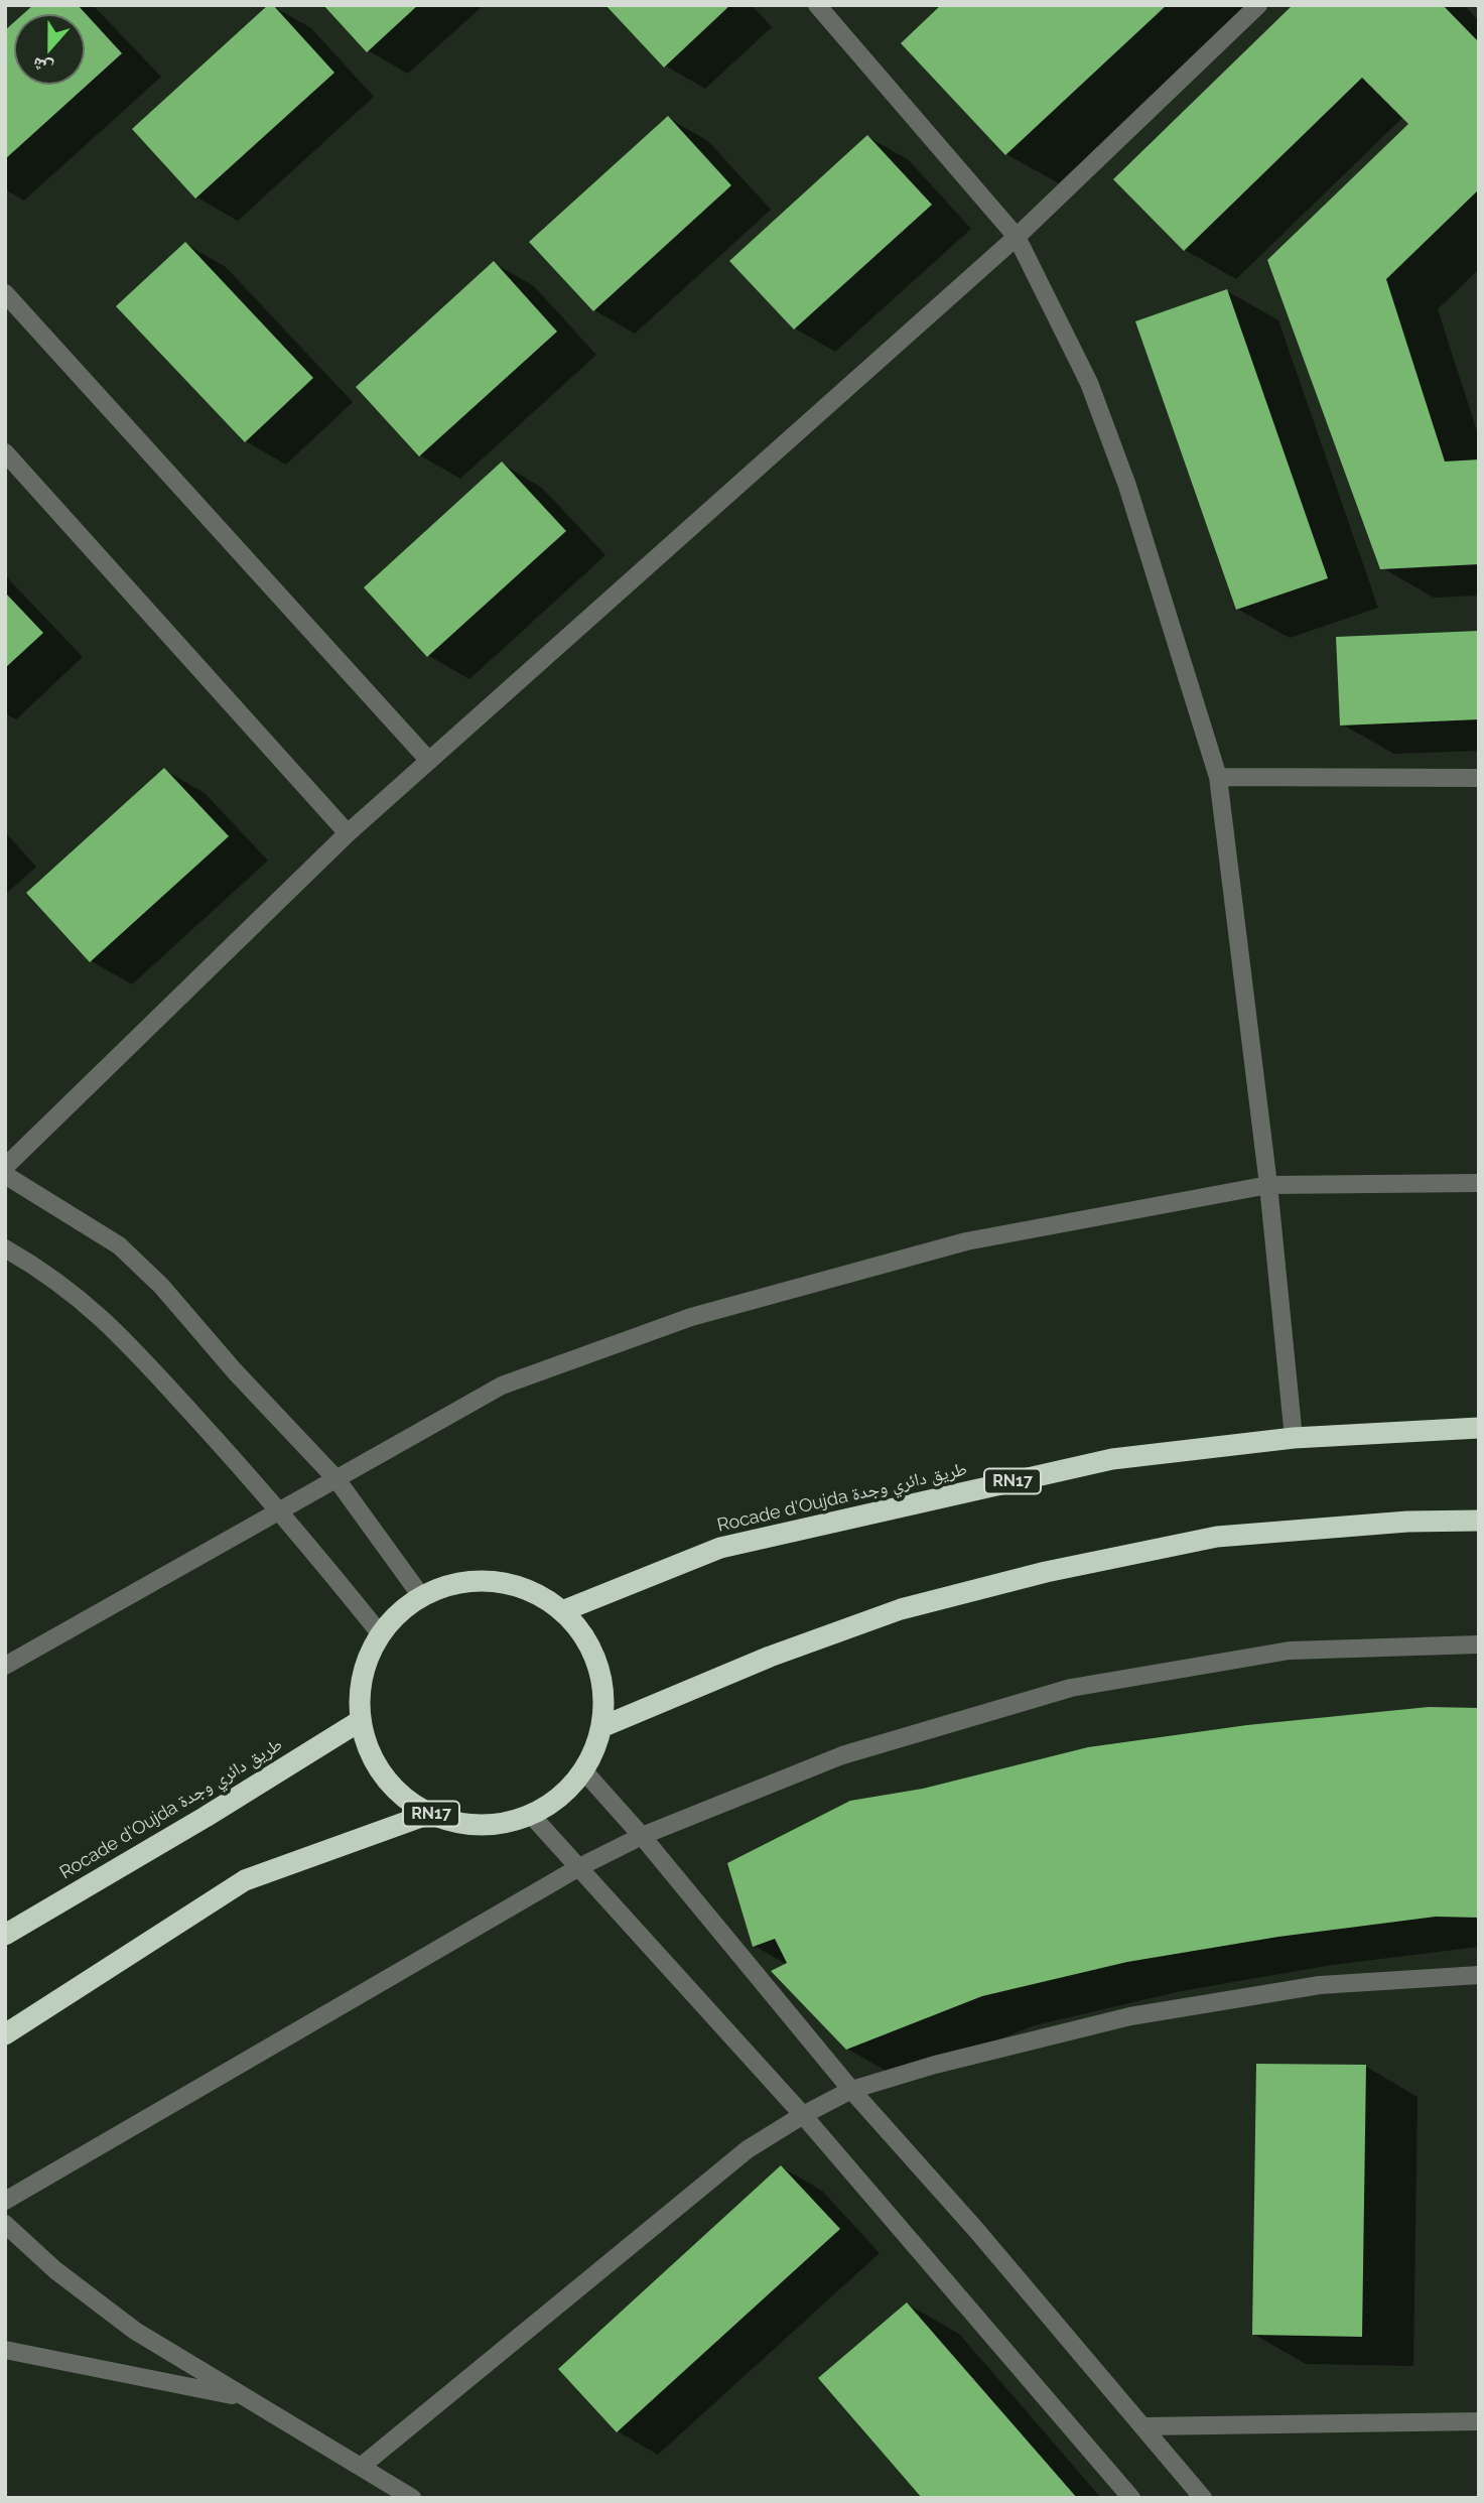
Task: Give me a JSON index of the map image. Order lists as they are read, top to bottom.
{
  "streets": {
    "highway": ["RN17", "Rocade d'Oujda طريق دائري وجدة"]
  },
  "crossings": [
    ["RN17", "Rocade d'Oujda طريق دائري وجدة"]
  ],
  "north": "bottom"
}
